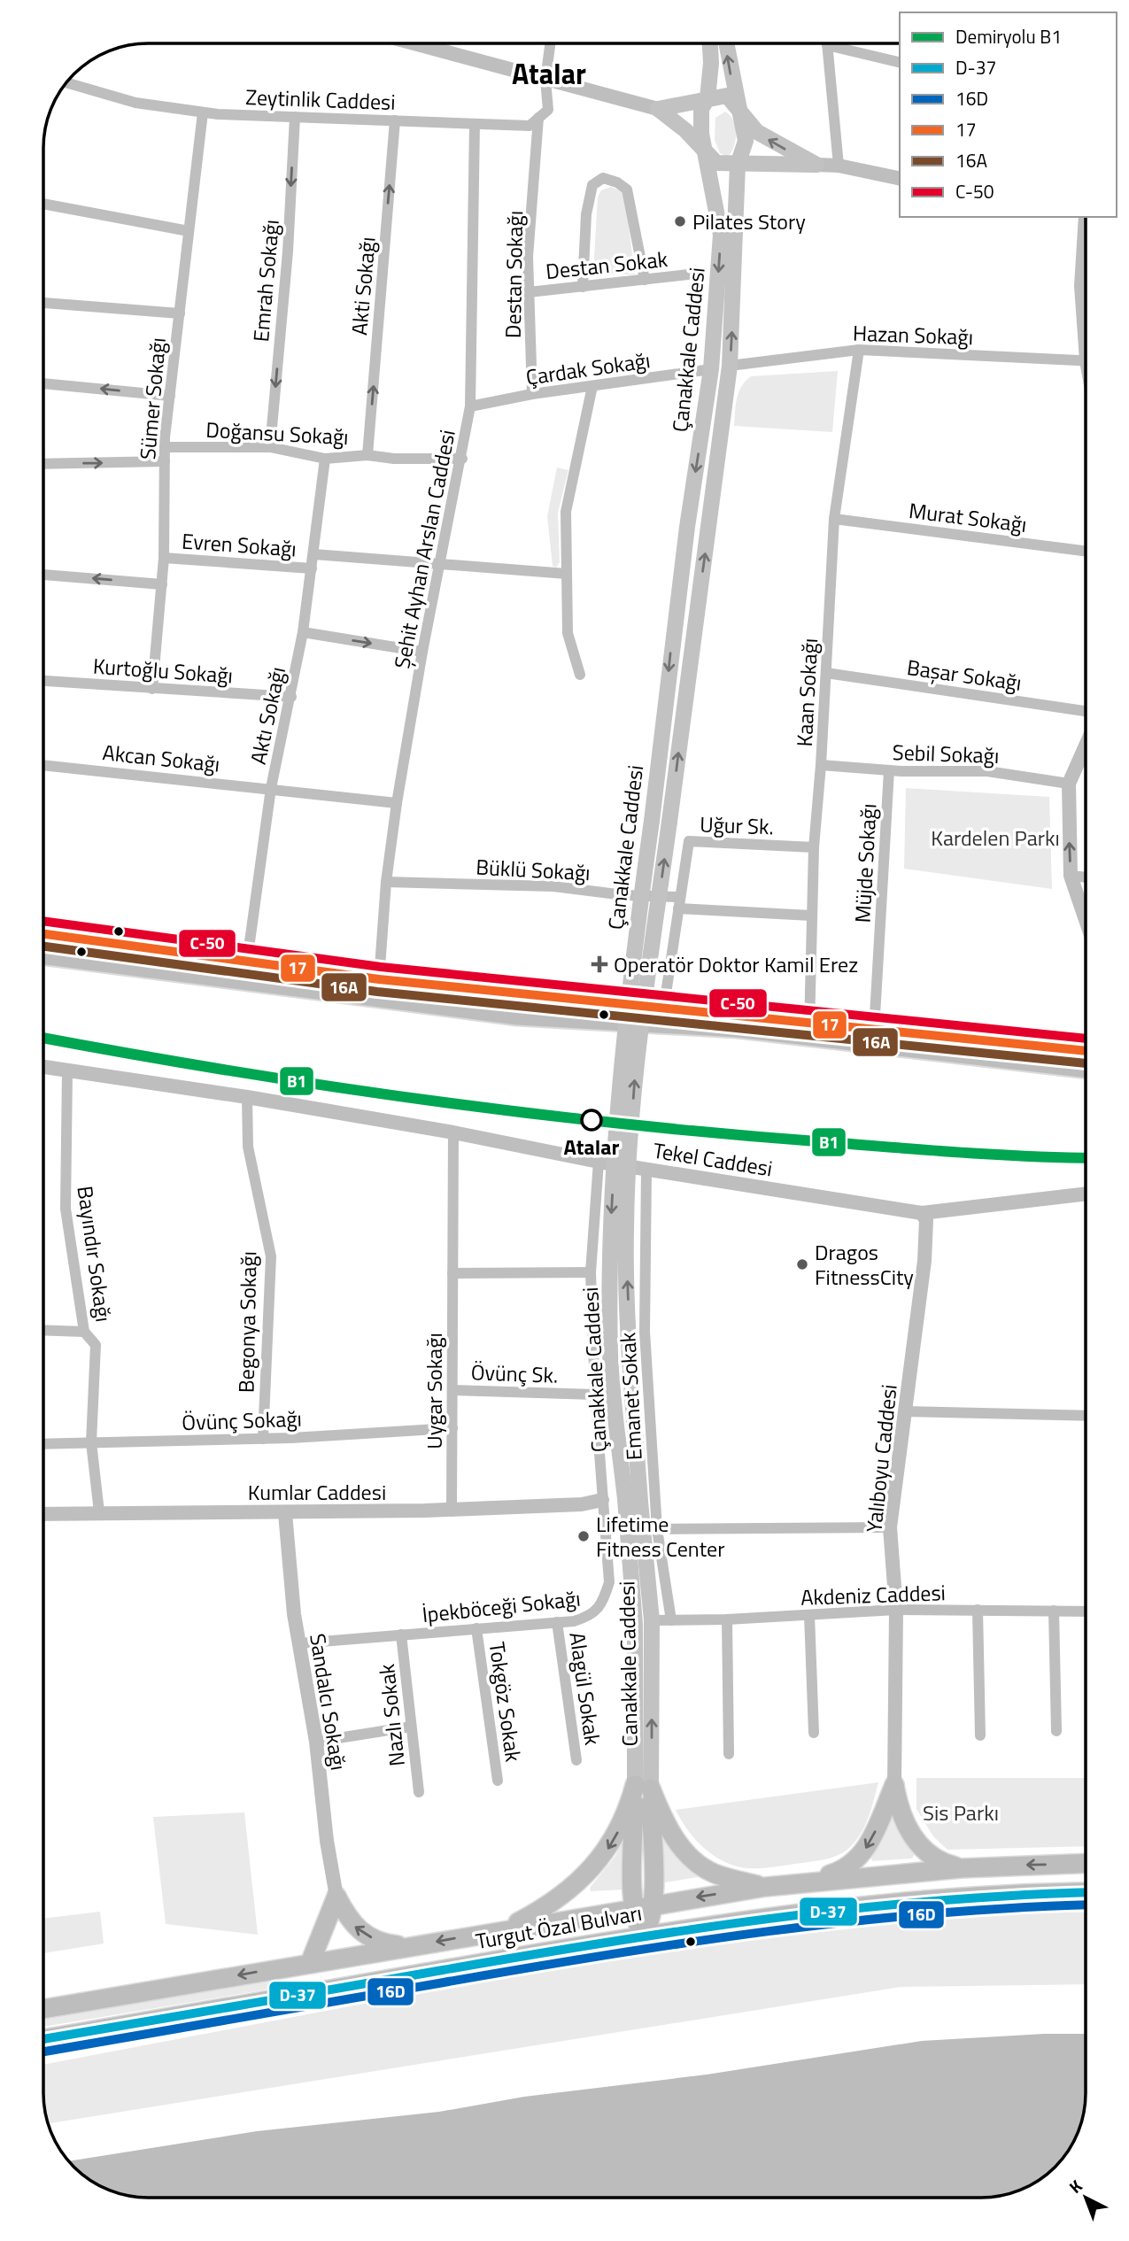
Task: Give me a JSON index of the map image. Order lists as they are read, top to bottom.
{
  "streets": {
    "highway": ["Turgut Özal Bulvarı"],
    "main road": ["Çanakkale Caddesi", "Canakkale Caddesi"],
    "street": [
      "Zeytinlik Caddesi",
      "Destan Sokak",
      "Destan Sokağı",
      "Emrah Sokağı",
      "Akti Sokağı",
      "Hazan Sokağı",
      "Çardak Sokağı",
      "Sümer Sokağı",
      "Doğansu Sokağı",
      "Murat Sokağı",
      "Evren Sokağı",
      "Şehit Ayhan Arslan Caddesi",
      "Kurtoğlu Sokağı",
      "Başar Sokağı",
      "Kaan Sokağı",
      "Aktı Sokağı",
      "Sebil Sokağı",
      "Akcan Sokağı",
      "Uğur Sk.",
      "Müjde Sokağı",
      "Büklü Sokağı",
      "Tekel Caddesi",
      "Bayındır Sokağı",
      "Begonya Sokağı",
      "Övünç Sk.",
      "Uygar Sokağı",
      "Emanet Sokak",
      "Övünç Sokağı",
      "Yalıboyu Caddesi",
      "Kumlar Caddesi",
      "Akdeniz Caddesi",
      "İpekböceği Sokağı",
      "Alagül Sokak",
      "Sandalcı Sokağı",
      "Tokgöz Sokak",
      "Nazlı Sokak"
    ]
  },
  "crossings": [
    ["Zeytinlik Caddesi", "Destan Sokağı"],
    ["Zeytinlik Caddesi", "Emrah Sokağı"],
    ["Zeytinlik Caddesi", "Akti Sokağı"],
    ["Zeytinlik Caddesi", "Sümer Sokağı"],
    ["Zeytinlik Caddesi", "Şehit Ayhan Arslan Caddesi"],
    ["Destan Sokak", "Destan Sokağı"],
    ["Destan Sokağı", "Çardak Sokağı"],
    ["Emrah Sokağı", "Doğansu Sokağı"],
    ["Akti Sokağı", "Doğansu Sokağı"],
    ["Hazan Sokağı", "Çanakkale Caddesi"],
    ["Hazan Sokağı", "Kaan Sokağı"],
    ["Çanakkale Caddesi", "Çardak Sokağı"],
    ["Çanakkale Caddesi", "Canakkale Caddesi"],
    ["Çardak Sokağı", "Şehit Ayhan Arslan Caddesi"],
    ["Sümer Sokağı", "Doğansu Sokağı"],
    ["Sümer Sokağı", "Evren Sokağı"],
    ["Sümer Sokağı", "Kurtoğlu Sokağı"],
    ["Doğansu Sokağı", "Şehit Ayhan Arslan Caddesi"],
    ["Doğansu Sokağı", "Aktı Sokağı"],
    ["Murat Sokağı", "Kaan Sokağı"],
    ["Evren Sokağı", "Aktı Sokağı"],
    ["Şehit Ayhan Arslan Caddesi", "Akcan Sokağı"],
    ["Şehit Ayhan Arslan Caddesi", "Büklü Sokağı"],
    ["Kurtoğlu Sokağı", "Aktı Sokağı"],
    ["Başar Sokağı", "Kaan Sokağı"],
    ["Kaan Sokağı", "Sebil Sokağı"],
    ["Kaan Sokağı", "Uğur Sk."],
    ["Kaan Sokağı", "Büklü Sokağı"],
    ["Aktı Sokağı", "Akcan Sokağı"],
    ["Sebil Sokağı", "Müjde Sokağı"],
    ["Uğur Sk.", "Büklü Sokağı"],
    ["Tekel Caddesi", "Bayındır Sokağı"],
    ["Tekel Caddesi", "Begonya Sokağı"],
    ["Tekel Caddesi", "Uygar Sokağı"],
    ["Tekel Caddesi", "Emanet Sokak"],
    ["Tekel Caddesi", "Yalıboyu Caddesi"],
    ["Tekel Caddesi", "İpekböceği Sokağı"],
    ["Bayındır Sokağı", "Övünç Sokağı"],
    ["Bayındır Sokağı", "Kumlar Caddesi"],
    ["Begonya Sokağı", "Övünç Sokağı"],
    ["Övünç Sk.", "Uygar Sokağı"],
    ["Övünç Sk.", "İpekböceği Sokağı"],
    ["Uygar Sokağı", "Övünç Sokağı"],
    ["Uygar Sokağı", "Kumlar Caddesi"],
    ["Emanet Sokak", "Akdeniz Caddesi"],
    ["Emanet Sokak", "Canakkale Caddesi"],
    ["Yalıboyu Caddesi", "Akdeniz Caddesi"],
    ["Kumlar Caddesi", "İpekböceği Sokağı"],
    ["Kumlar Caddesi", "Sandalcı Sokağı"],
    ["Akdeniz Caddesi", "Canakkale Caddesi"],
    ["İpekböceği Sokağı", "Alagül Sokak"],
    ["İpekböceği Sokağı", "Sandalcı Sokağı"],
    ["İpekböceği Sokağı", "Tokgöz Sokak"],
    ["İpekböceği Sokağı", "Nazlı Sokak"]
  ],
  "one_way": ["Emrah Sokağı", "Akti Sokağı", "Canakkale Caddesi"],
  "districts": ["Atalar"],
  "parks": ["Kardelen Parkı", "Sis Parkı"],
  "places": {
    "other": [
      "Pilates Story",
      "Atalar",
      "Dragos FitnessCity",
      "Lifetime Fitness Center"
    ],
    "health": ["Operatör Doktor Kamil Erez"]
  },
  "lines": [
    "transit line C-50",
    "transit line 17",
    "transit line 16A",
    "rail line B1",
    "transit line D-37",
    "transit line 16D"
  ],
  "legend": [
    "Demiryolu B1",
    "D-37",
    "16D",
    "17",
    "16A",
    "C-50"
  ],
  "north": "top left"
}
